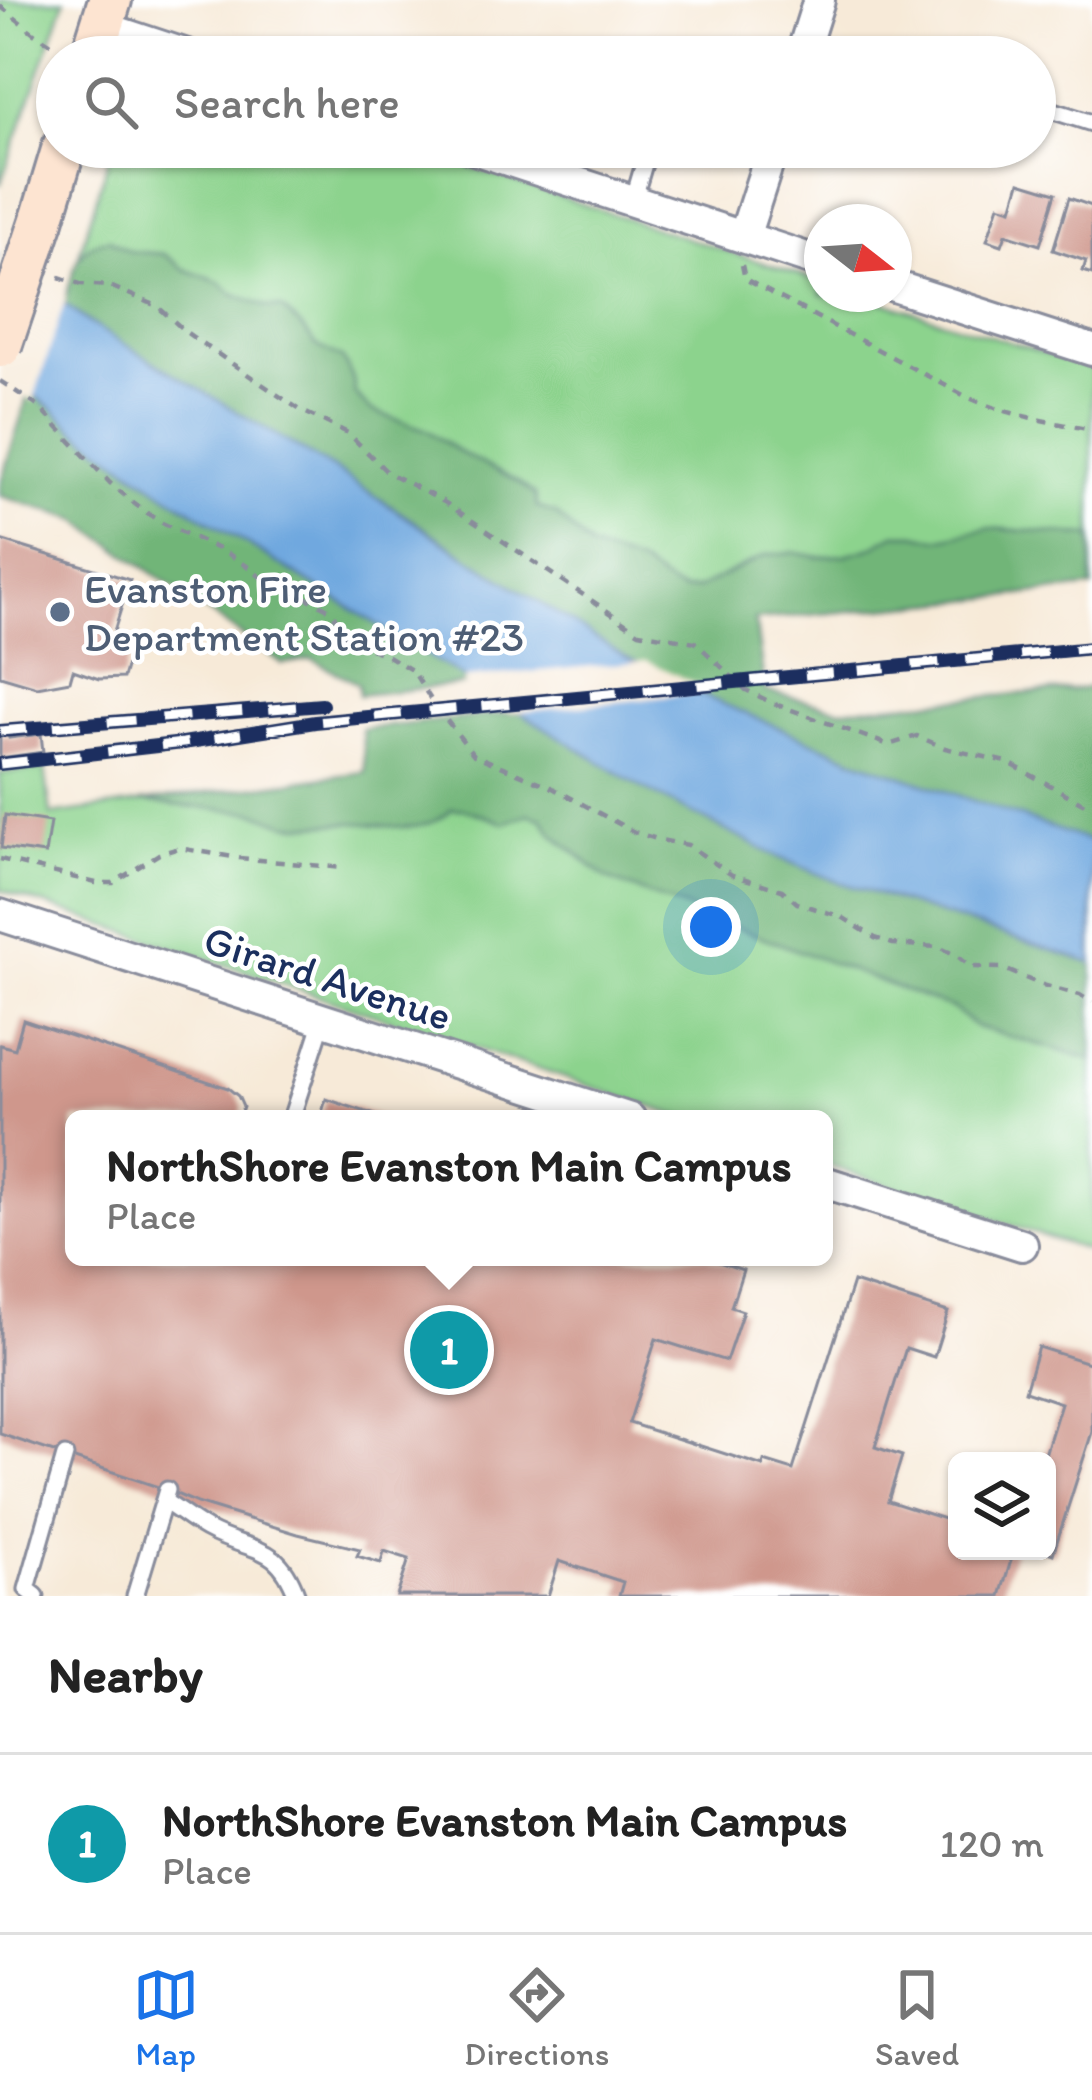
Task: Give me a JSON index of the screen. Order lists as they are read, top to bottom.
{
  "streets": {
    "street": ["Girard Avenue"]
  },
  "places": ["Evanston Fire Department Station #23"],
  "north": "right",
  "page": {
    "search": "Search here",
    "popup": ["NorthShore Evanston Main Campus", "Place"],
    "pins": "1",
    "heading": "Nearby",
    "list": [
      {
        "mark": "1",
        "name": "NorthShore Evanston Main Campus",
        "note": "Place",
        "value": "120 m"
      }
    ],
    "nav": ["Map", "Directions", "Saved"]
  }
}
